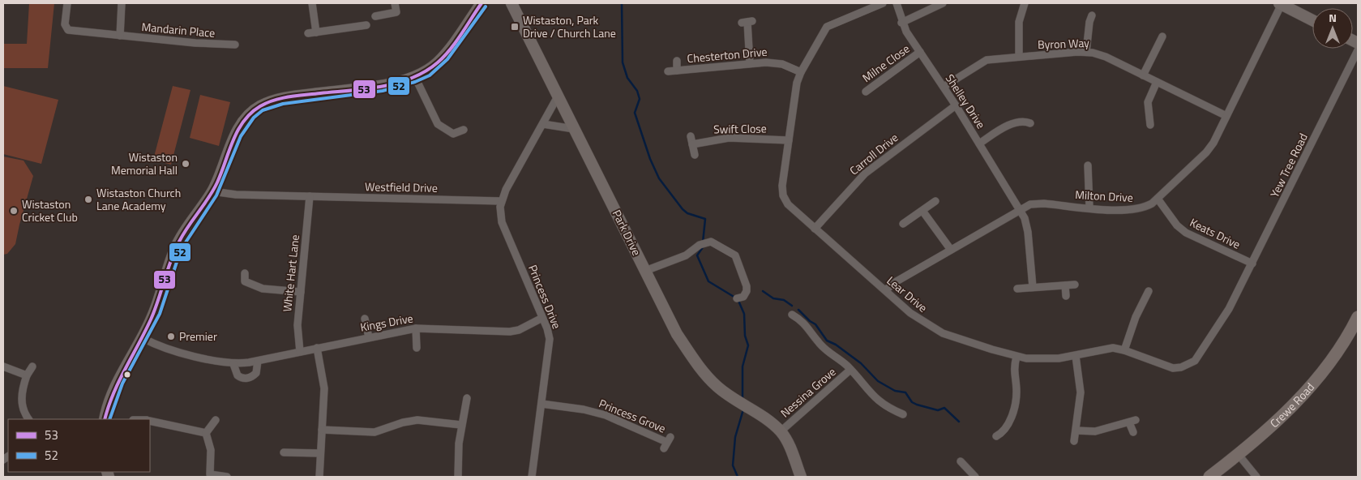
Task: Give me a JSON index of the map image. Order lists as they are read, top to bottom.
{
  "streets": {
    "main road": ["Crewe Road"],
    "street": [
      "Mandarin Place",
      "Byron Way",
      "Chesterton Drive",
      "Milne Close",
      "Shelley Drive",
      "Swift Close",
      "Carroll Drive",
      "Yew Tree Road",
      "Westfield Drive",
      "Milton Drive",
      "Park Drive",
      "Keats Drive",
      "White Hart Lane",
      "Lear Drive",
      "Princess Drive",
      "Kings Drive",
      "Nessina Grove",
      "Princess Grove"
    ]
  },
  "crossings": [
    ["Byron Way", "Shelley Drive"],
    ["Byron Way", "Milton Drive"],
    ["Chesterton Drive", "Lear Drive"],
    ["Milne Close", "Shelley Drive"],
    ["Shelley Drive", "Carroll Drive"],
    ["Shelley Drive", "Milton Drive"],
    ["Swift Close", "Lear Drive"],
    ["Carroll Drive", "Lear Drive"],
    ["Yew Tree Road", "Keats Drive"],
    ["Yew Tree Road", "Lear Drive"],
    ["Westfield Drive", "White Hart Lane"],
    ["Westfield Drive", "Princess Drive"],
    ["Milton Drive", "Keats Drive"],
    ["Milton Drive", "Lear Drive"],
    ["Park Drive", "Nessina Grove"],
    ["White Hart Lane", "Kings Drive"],
    ["Princess Drive", "Kings Drive"],
    ["Princess Drive", "Princess Grove"]
  ],
  "places": {
    "transit": ["Wistaston, Park Drive / Church Lane"],
    "other": [
      "Wistaston Memorial Hall",
      "Wistaston Church Lane Academy",
      "Wistaston Cricket Club",
      "Premier"
    ]
  },
  "lines": ["transit line 53", "transit line 52"],
  "legend": ["53", "52"],
  "north": "top"
}
